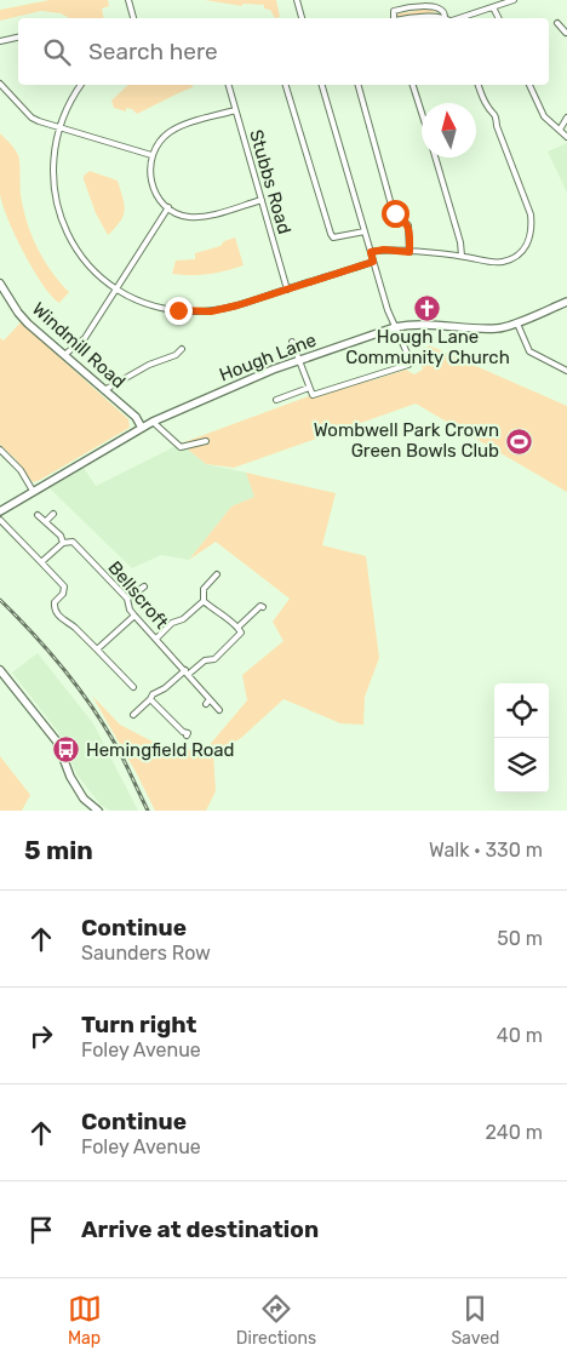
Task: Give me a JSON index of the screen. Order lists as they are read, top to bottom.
{
  "streets": {
    "main road": ["Windmill Road", "Hough Lane"],
    "street": ["Stubbs Road", "Bellscroft"]
  },
  "crossings": [
    ["Windmill Road", "Hough Lane"]
  ],
  "places": {
    "church": ["Hough Lane Community Church"],
    "sports": ["Wombwell Park Crown Green Bowls Club"],
    "bus stop": ["Hemingfield Road"]
  },
  "north": "top",
  "page": {
    "search": "Search here",
    "heading": ["5 min", "Walk · 330 m"],
    "list": [
      ["Continue", "Saunders Row", "50 m"],
      ["Turn right", "Foley Avenue", "40 m"],
      ["Continue", "Foley Avenue", "240 m"],
      "Arrive at destination"
    ],
    "nav": ["Map", "Directions", "Saved"]
  }
}
